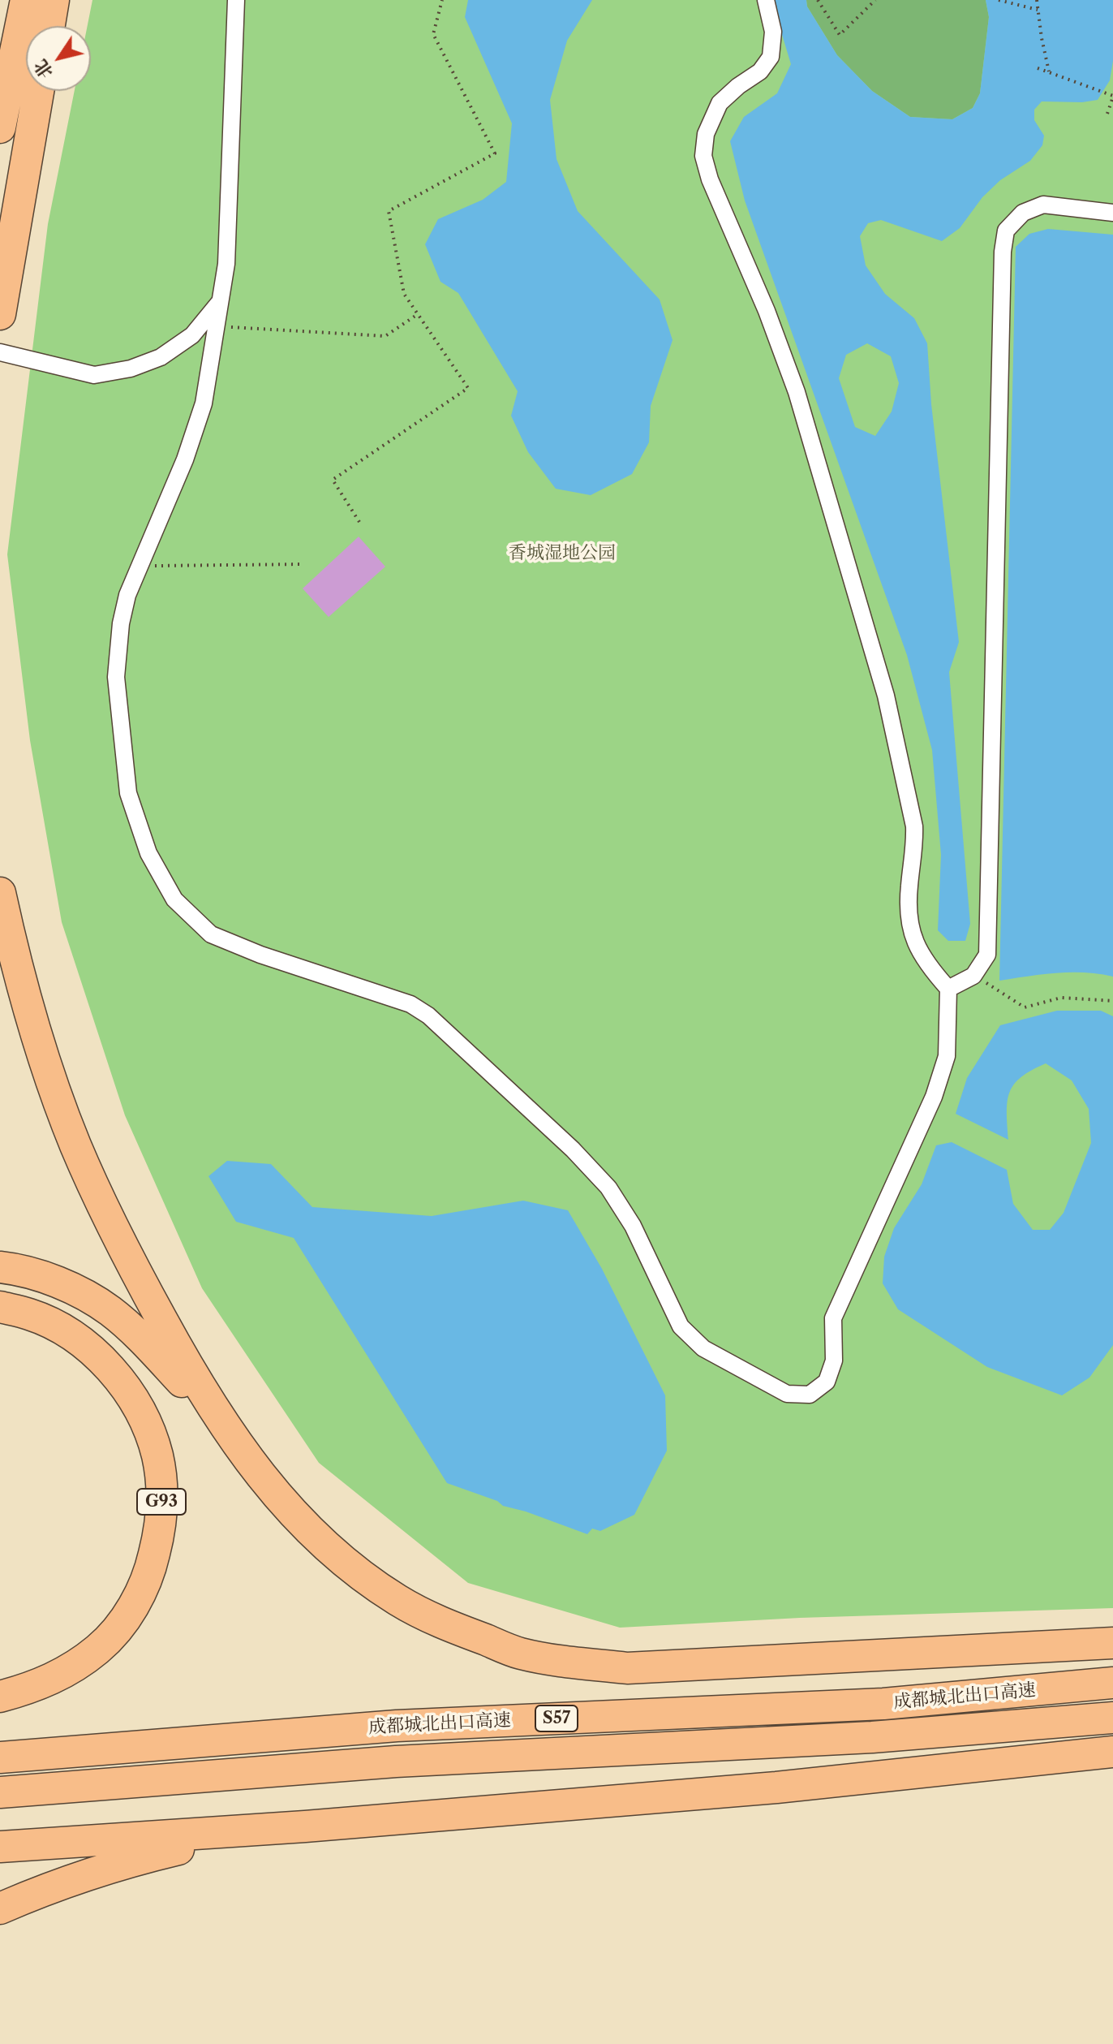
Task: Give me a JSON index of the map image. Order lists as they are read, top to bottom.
{
  "streets": {
    "highway": ["G93", "成都城北出口高速", "S57"]
  },
  "parks": ["香城湿地公园"],
  "north": "bottom left"
}
